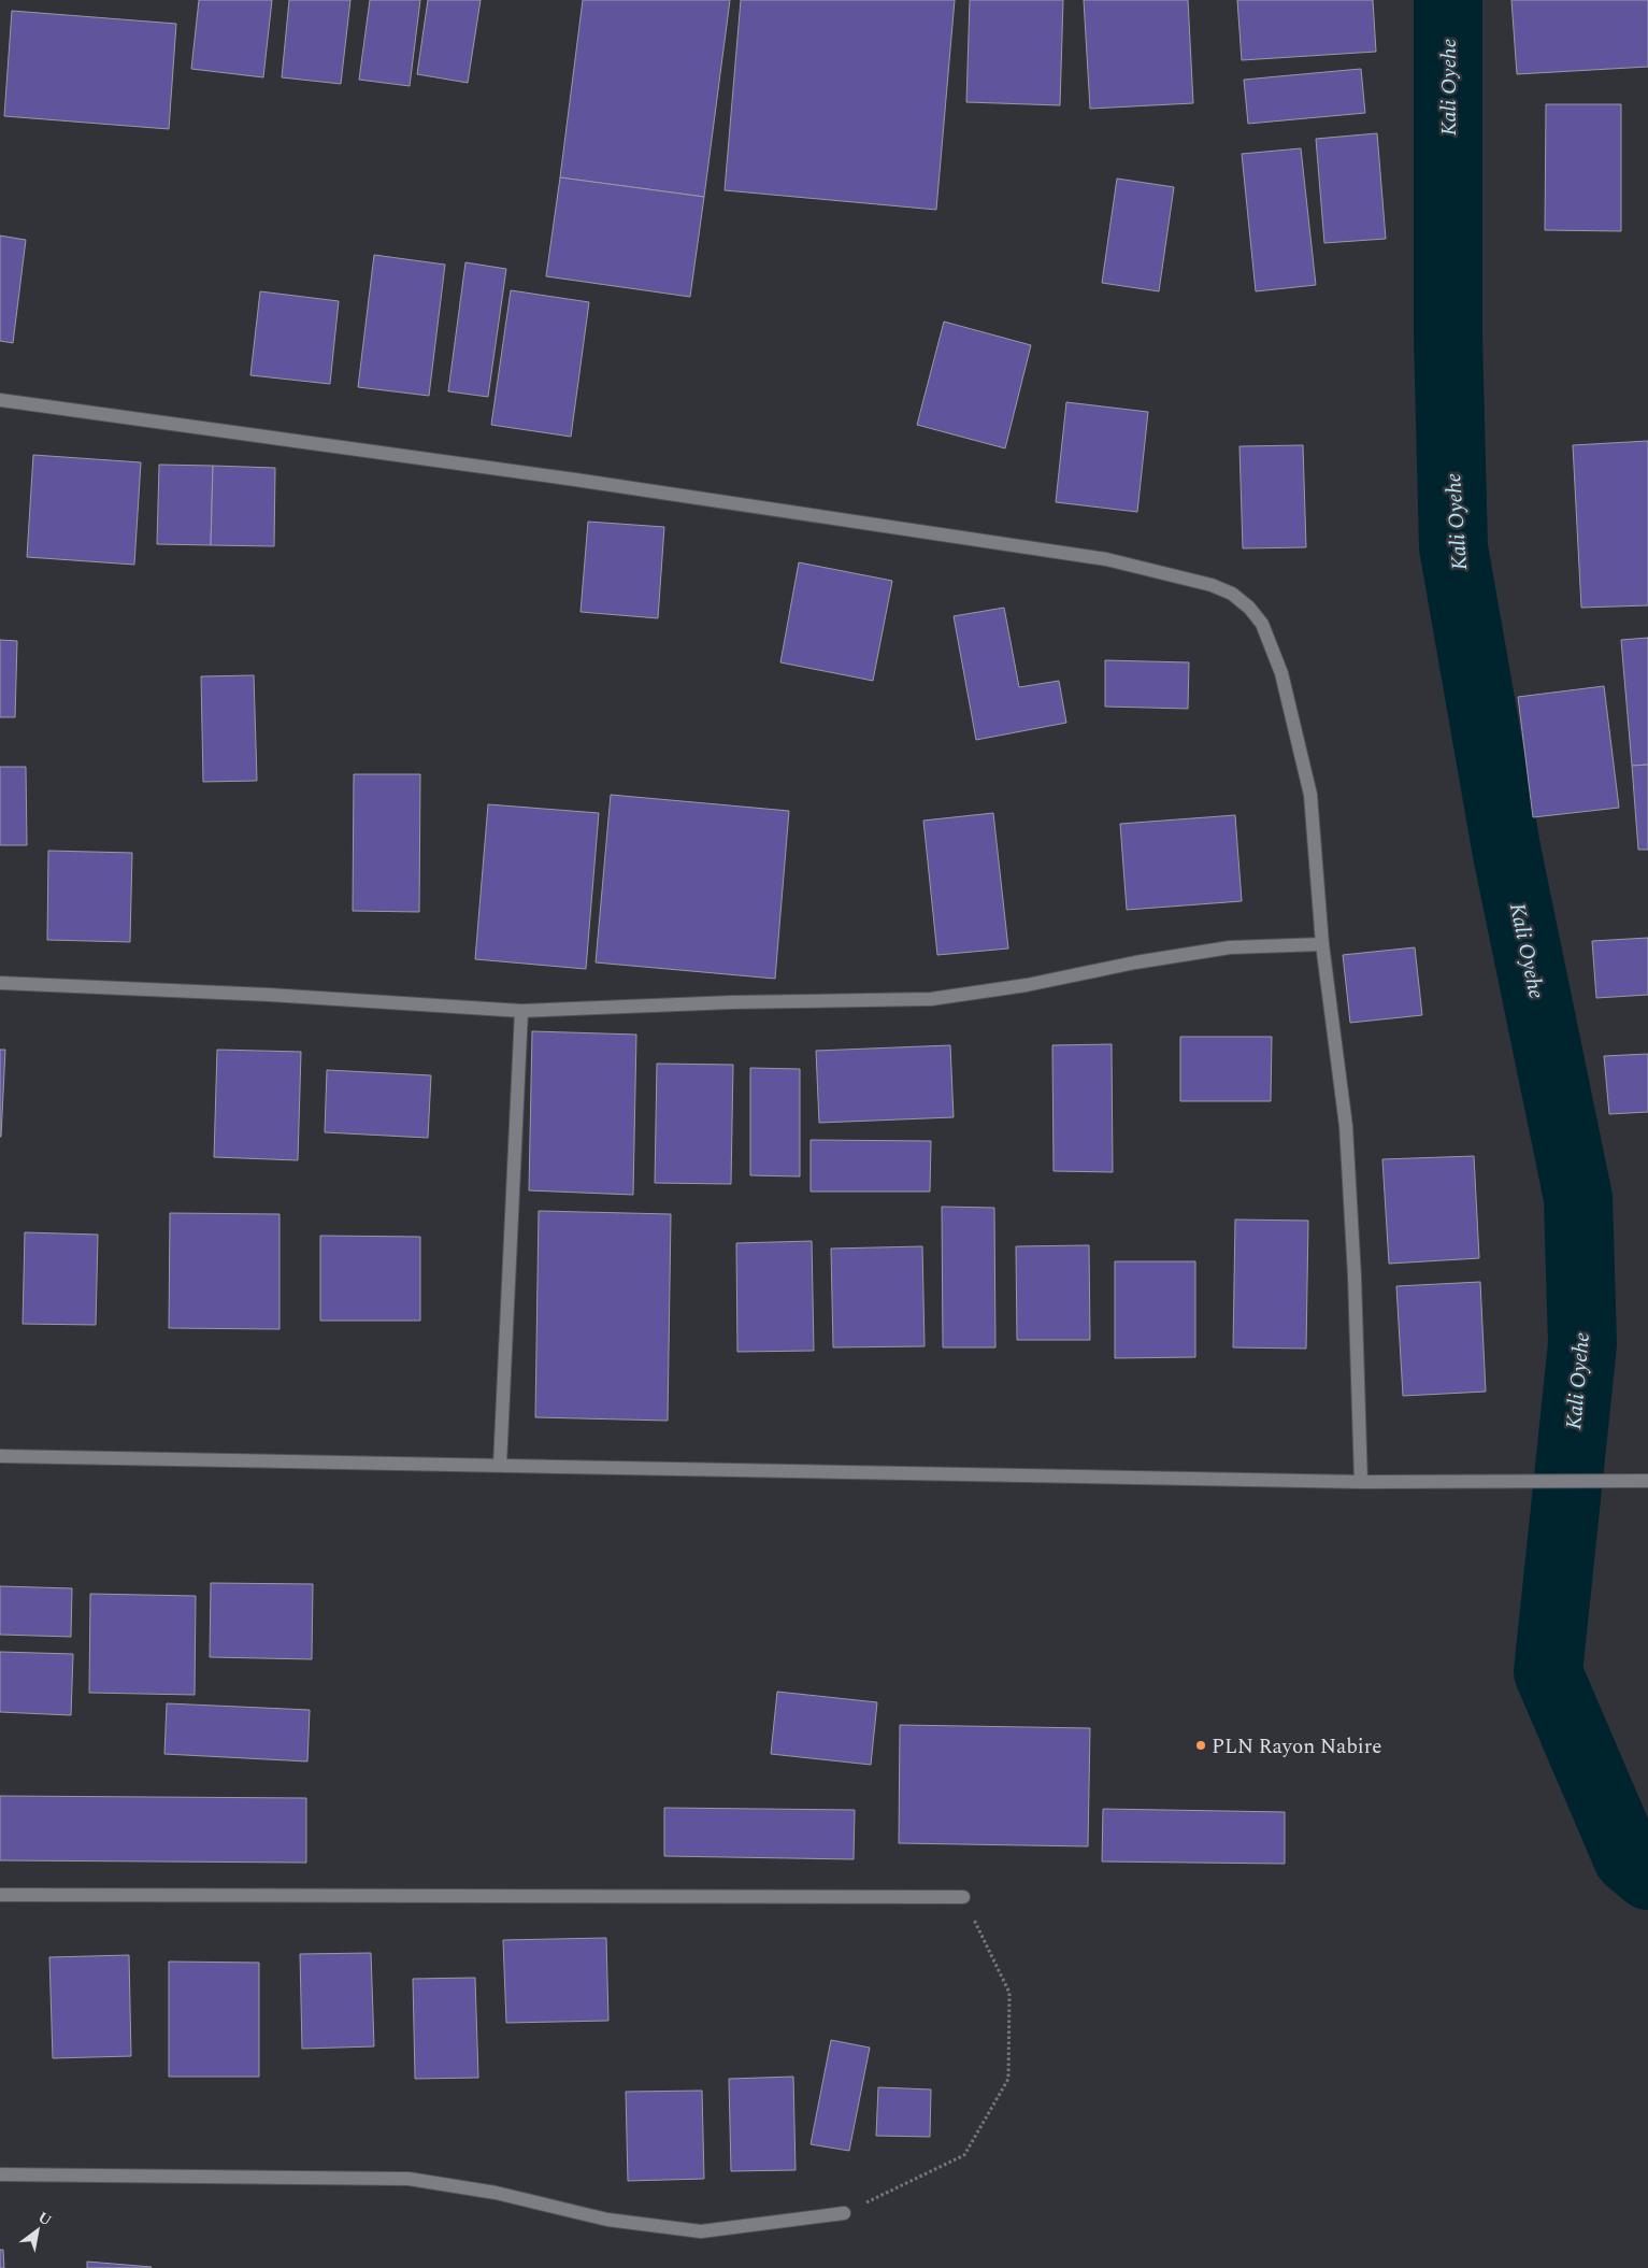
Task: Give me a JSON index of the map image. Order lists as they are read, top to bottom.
{
  "water": ["Kali Oyehe"],
  "places": ["PLN Rayon Nabire"],
  "north": "top right"
}
